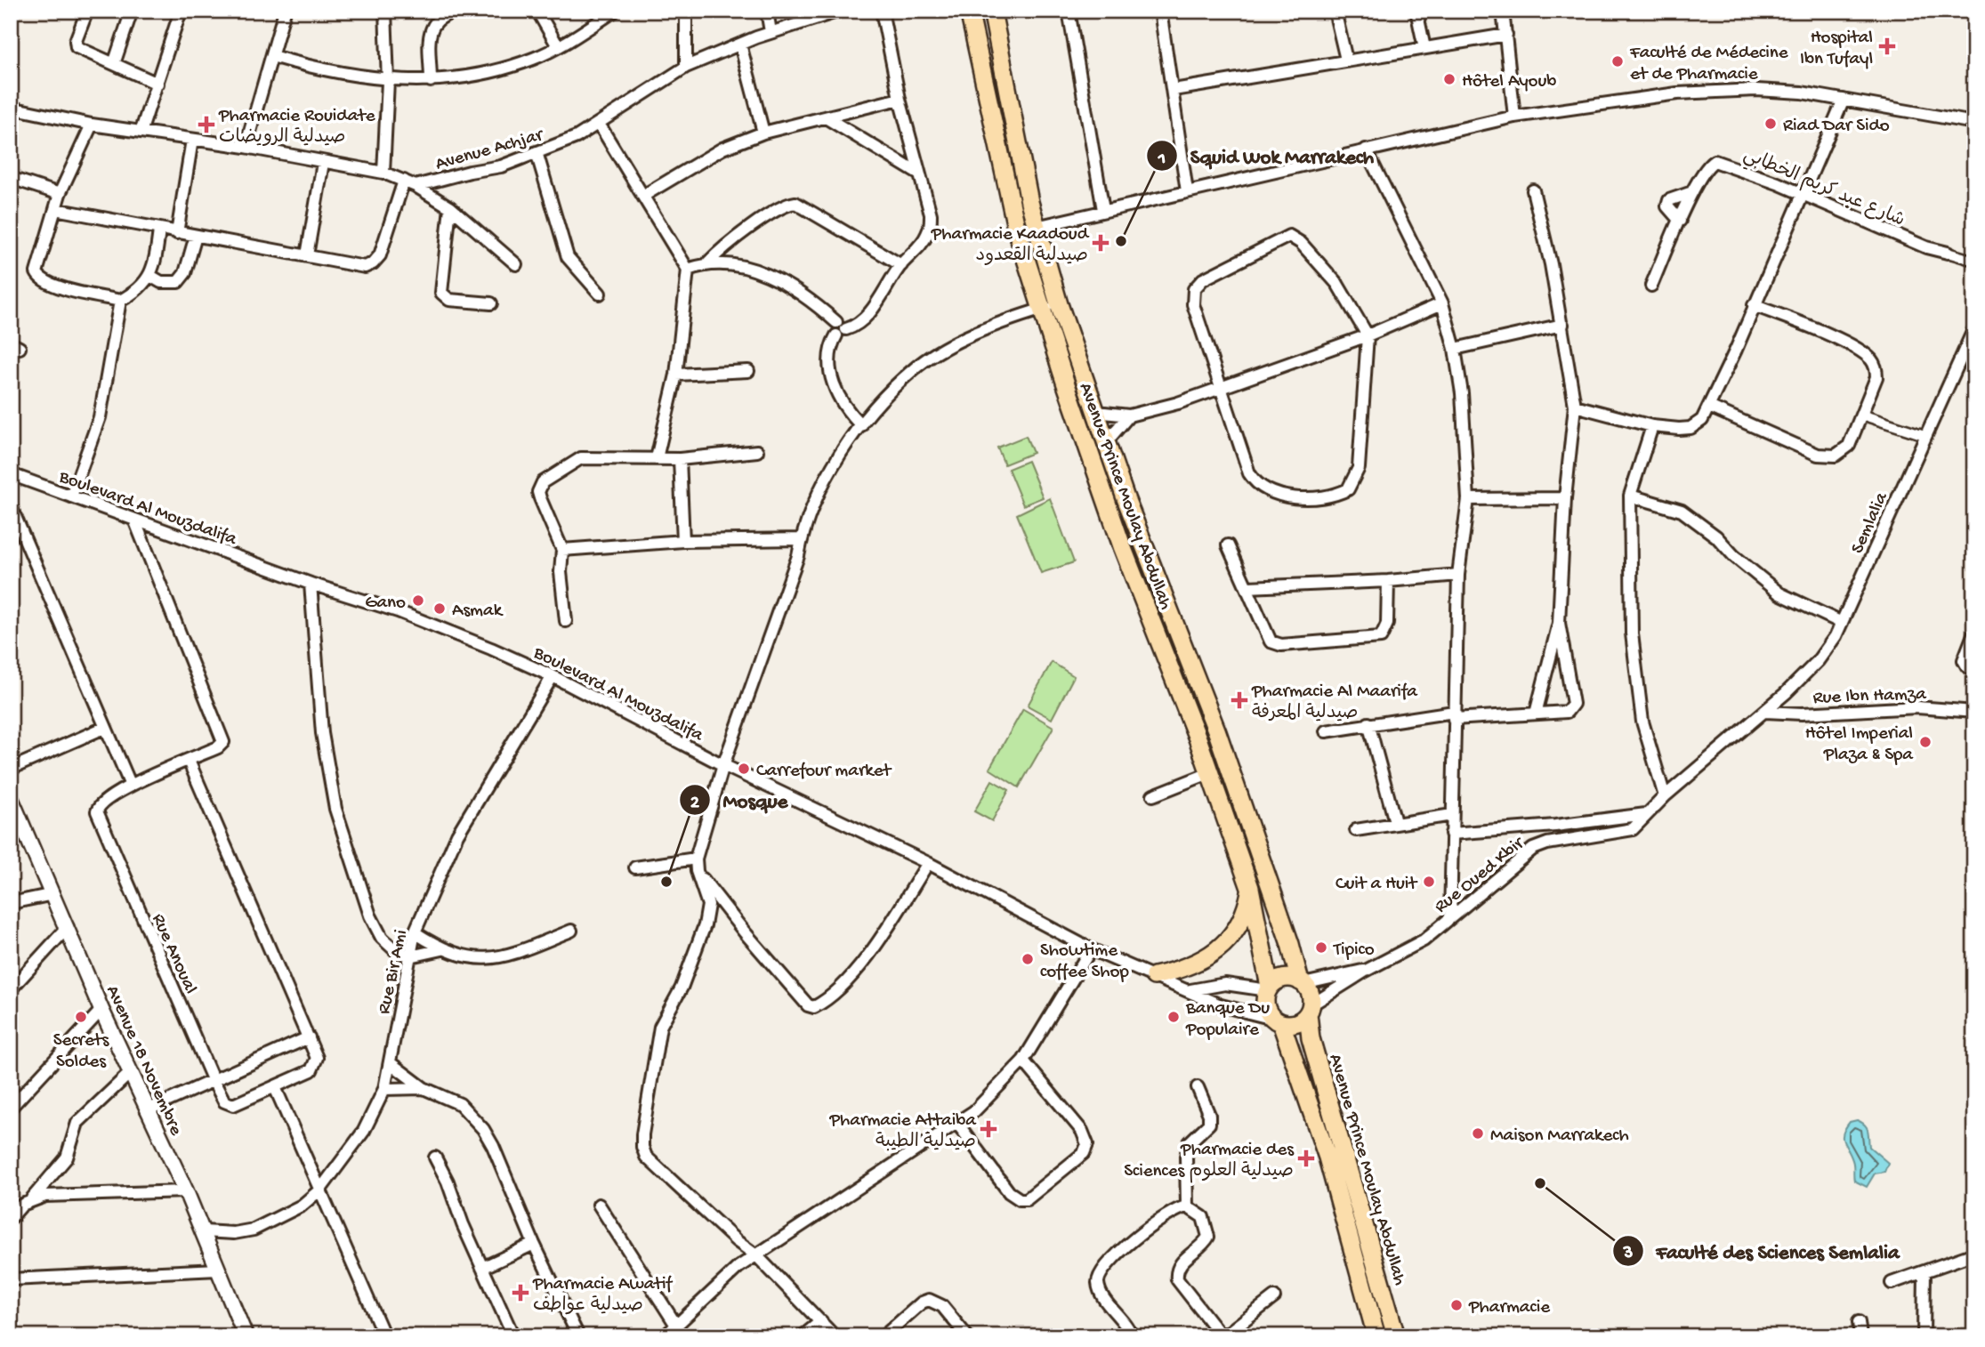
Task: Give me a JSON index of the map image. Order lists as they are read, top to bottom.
{
  "streets": {
    "main road": ["Avenue Prince Moulay Abdullah"],
    "street": [
      "Avenue Achjar",
      "شارع عبد كريم الخطابي",
      "Boulevard Al Mouzdalifa",
      "Semlalia",
      "Rue Ibn Hamza",
      "Rue Oued Kbir",
      "Rue Anoual",
      "Rue Bir Ami",
      "Avenue 18 Novembre"
    ]
  },
  "crossings": [
    ["Avenue Prince Moulay Abdullah", "Boulevard Al Mouzdalifa"],
    ["Avenue Prince Moulay Abdullah", "Rue Oued Kbir"],
    ["Boulevard Al Mouzdalifa", "Rue Oued Kbir"],
    ["Boulevard Al Mouzdalifa", "Rue Bir Ami"],
    ["Semlalia", "Rue Ibn Hamza"],
    ["Semlalia", "Rue Oued Kbir"],
    ["Rue Ibn Hamza", "Rue Oued Kbir"],
    ["Rue Bir Ami", "Avenue 18 Novembre"]
  ],
  "places": {
    "health": [
      "Hospital Ibn Tufayl",
      "Pharmacie Rouidate صيدلية الرويضات",
      "Pharmacie Kaadoud صيدلية القعدود",
      "Pharmacie Al Maarifa صيدلية المعرفة",
      "Pharmacie Attaiba صيدلية الطيبة",
      "Pharmacie des Sciences صيدلية العلوم",
      "Pharmacie Awatif صيدلية عواطف"
    ],
    "other": [
      "Faculté de Médecine et de Pharmacie",
      "Hôtel Ayoub",
      "Riad Dar Sido",
      "Squid Wok Marrakech",
      "Gano",
      "Asmak",
      "Hôtel Imperial Plaza & Spa",
      "Carrefour market",
      "Mosque",
      "Cuit a Huit",
      "Tipico",
      "Showtime coffee Shop",
      "Secrets Soldes",
      "Banque Du Populaire",
      "Maison Marrakech",
      "Faculté des Sciences Semlalia",
      "Pharmacie"
    ]
  }
}
